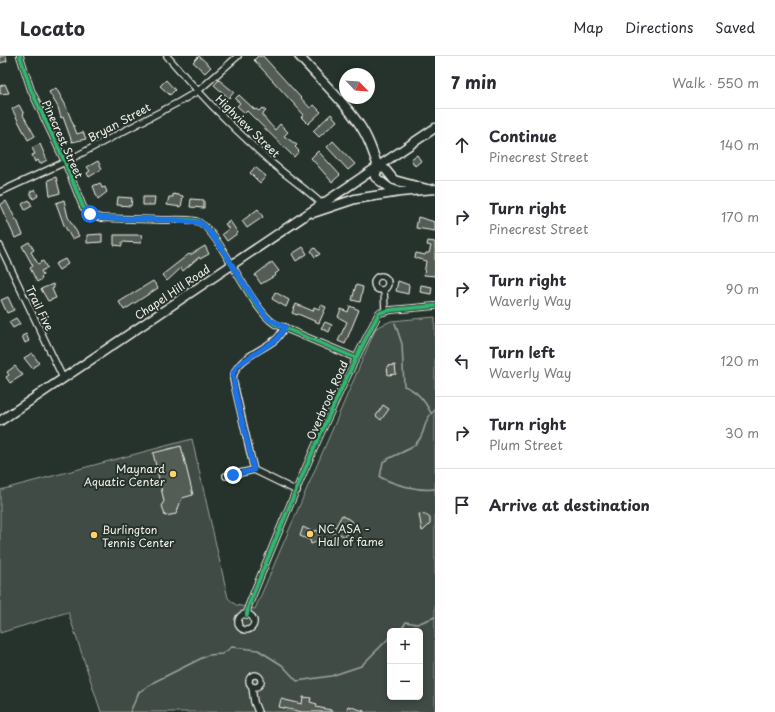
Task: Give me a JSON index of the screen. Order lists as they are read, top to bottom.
{
  "streets": {
    "main road": ["Chapel Hill Road"],
    "street": [
      "Bryan Street",
      "Highview Street",
      "Pinecrest Street",
      "Trail Five",
      "Overbrook Road"
    ]
  },
  "crossings": [
    ["Bryan Street", "Highview Street"],
    ["Bryan Street", "Pinecrest Street"],
    ["Highview Street", "Chapel Hill Road"],
    ["Pinecrest Street", "Chapel Hill Road"],
    ["Pinecrest Street", "Overbrook Road"],
    ["Chapel Hill Road", "Trail Five"]
  ],
  "places": ["Maynard Aquatic Center", "NC ASA - Hall of fame", "Burlington Tennis Center"],
  "north": "bottom right",
  "page": {
    "header": "Locato",
    "nav": ["Map", "Directions", "Saved"],
    "heading": ["7 min", "Walk · 550 m"],
    "list": [
      ["Continue", "Pinecrest Street", "140 m"],
      ["Turn right", "Pinecrest Street", "170 m"],
      ["Turn right", "Waverly Way", "90 m"],
      ["Turn left", "Waverly Way", "120 m"],
      ["Turn right", "Plum Street", "30 m"],
      "Arrive at destination"
    ],
    "map_buttons": ["+", "−"]
  }
}
